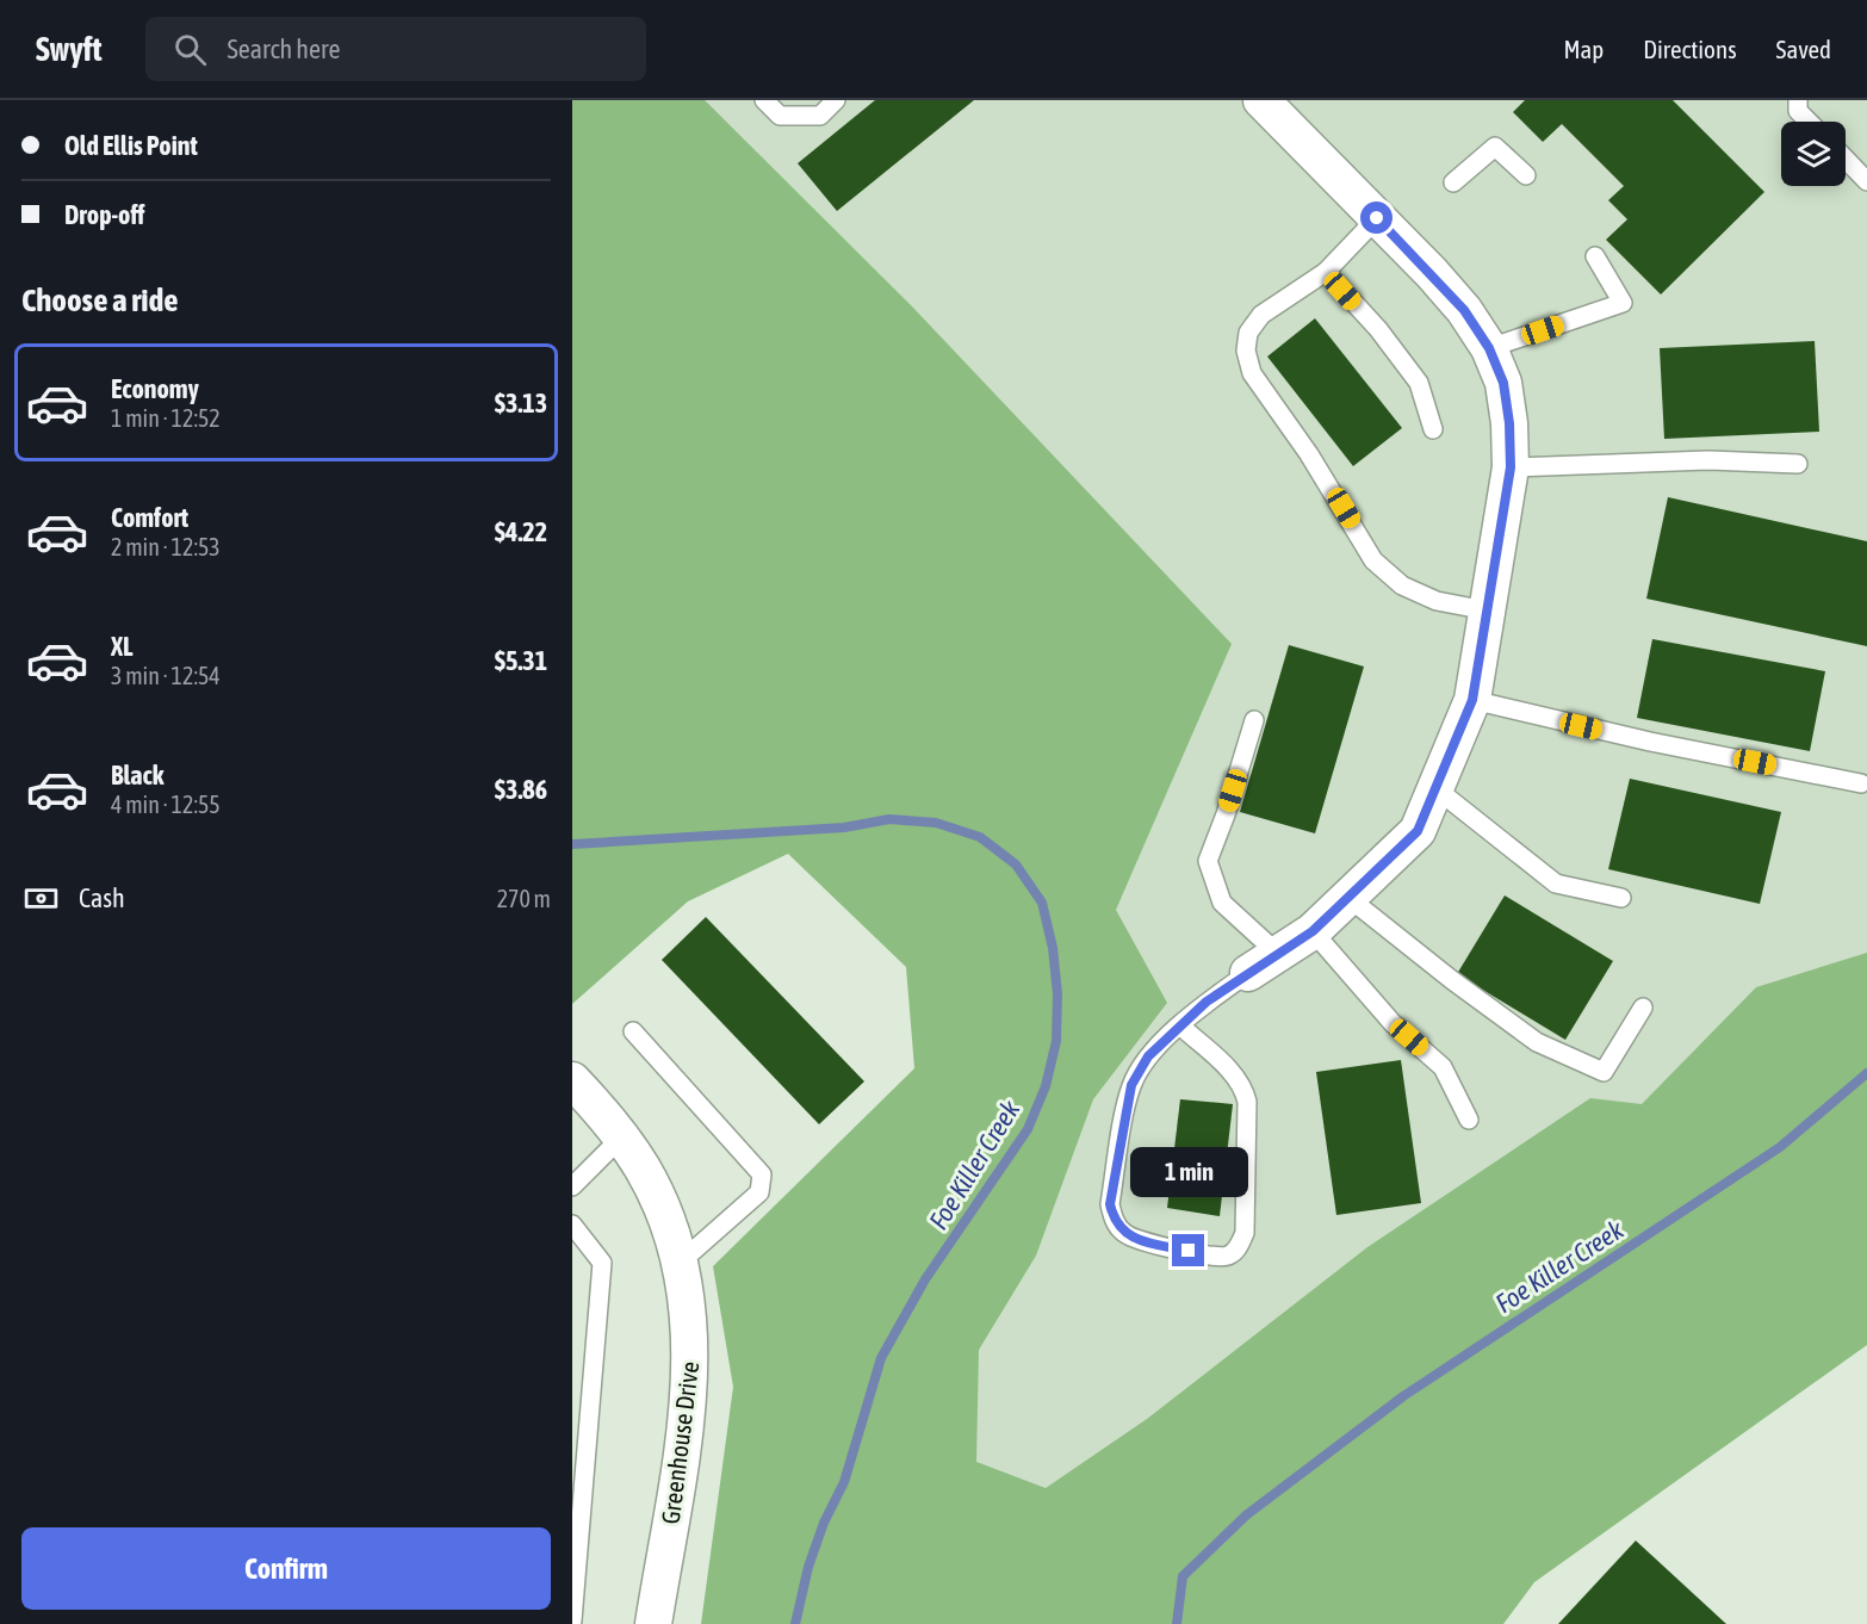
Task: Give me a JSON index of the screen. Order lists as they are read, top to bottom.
{
  "streets": {
    "street": ["Greenhouse Drive"]
  },
  "water": ["Foe Killer Creek"],
  "page": {
    "header": "Swyft",
    "search": "Search here",
    "nav": ["Map", "Directions", "Saved"],
    "banner": ["Old Ellis Point", "Drop-off"],
    "heading": "Choose a ride",
    "list": [
      {
        "name": "Economy",
        "note": "1 min · 12:52",
        "value": "$3.13"
      },
      {
        "name": "Comfort",
        "note": "2 min · 12:53",
        "value": "$4.22"
      },
      {
        "name": "XL",
        "note": "3 min · 12:54",
        "value": "$5.31"
      },
      {
        "name": "Black",
        "note": "4 min · 12:55",
        "value": "$3.86"
      }
    ],
    "pay": ["Cash", "270 m"],
    "bubble": "1 min",
    "buttons": "Confirm"
  }
}
